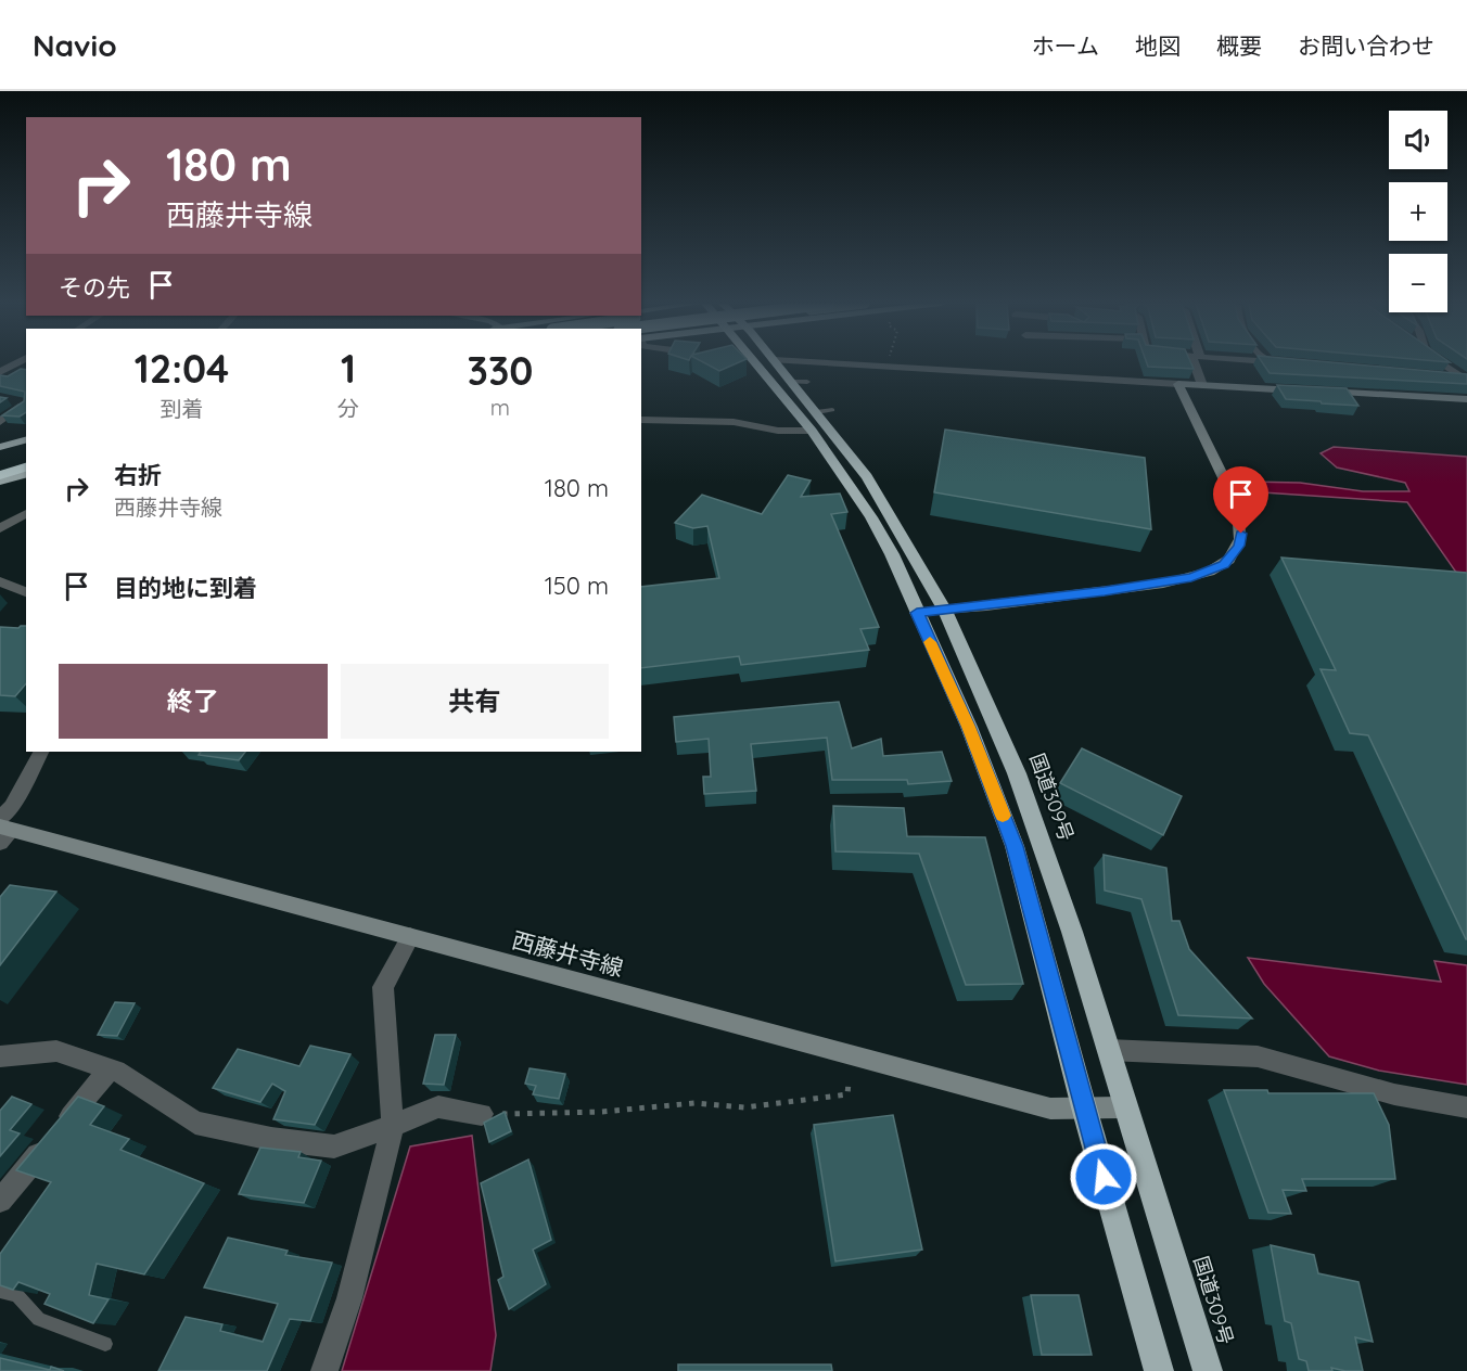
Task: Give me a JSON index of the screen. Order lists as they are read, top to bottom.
{
  "streets": {
    "highway": ["国道309号"],
    "main road": ["西藤井寺線"]
  },
  "crossings": [
    ["国道309号", "西藤井寺線"]
  ],
  "page": {
    "header": "Navio",
    "nav": [
      "ホーム",
      "地図",
      "概要",
      "お問い合わせ"
    ],
    "map_buttons": ["+", "−"],
    "turn": ["180 m", "西藤井寺線"],
    "then": "その先",
    "eta": [
      "12:04",
      "到着",
      "1",
      "分",
      "330",
      "m"
    ],
    "list": [
      {
        "name": "右折",
        "note": "西藤井寺線",
        "value": "180 m"
      },
      {
        "name": "目的地に到着",
        "value": "150 m"
      }
    ],
    "buttons": ["終了", "共有"]
  }
}
